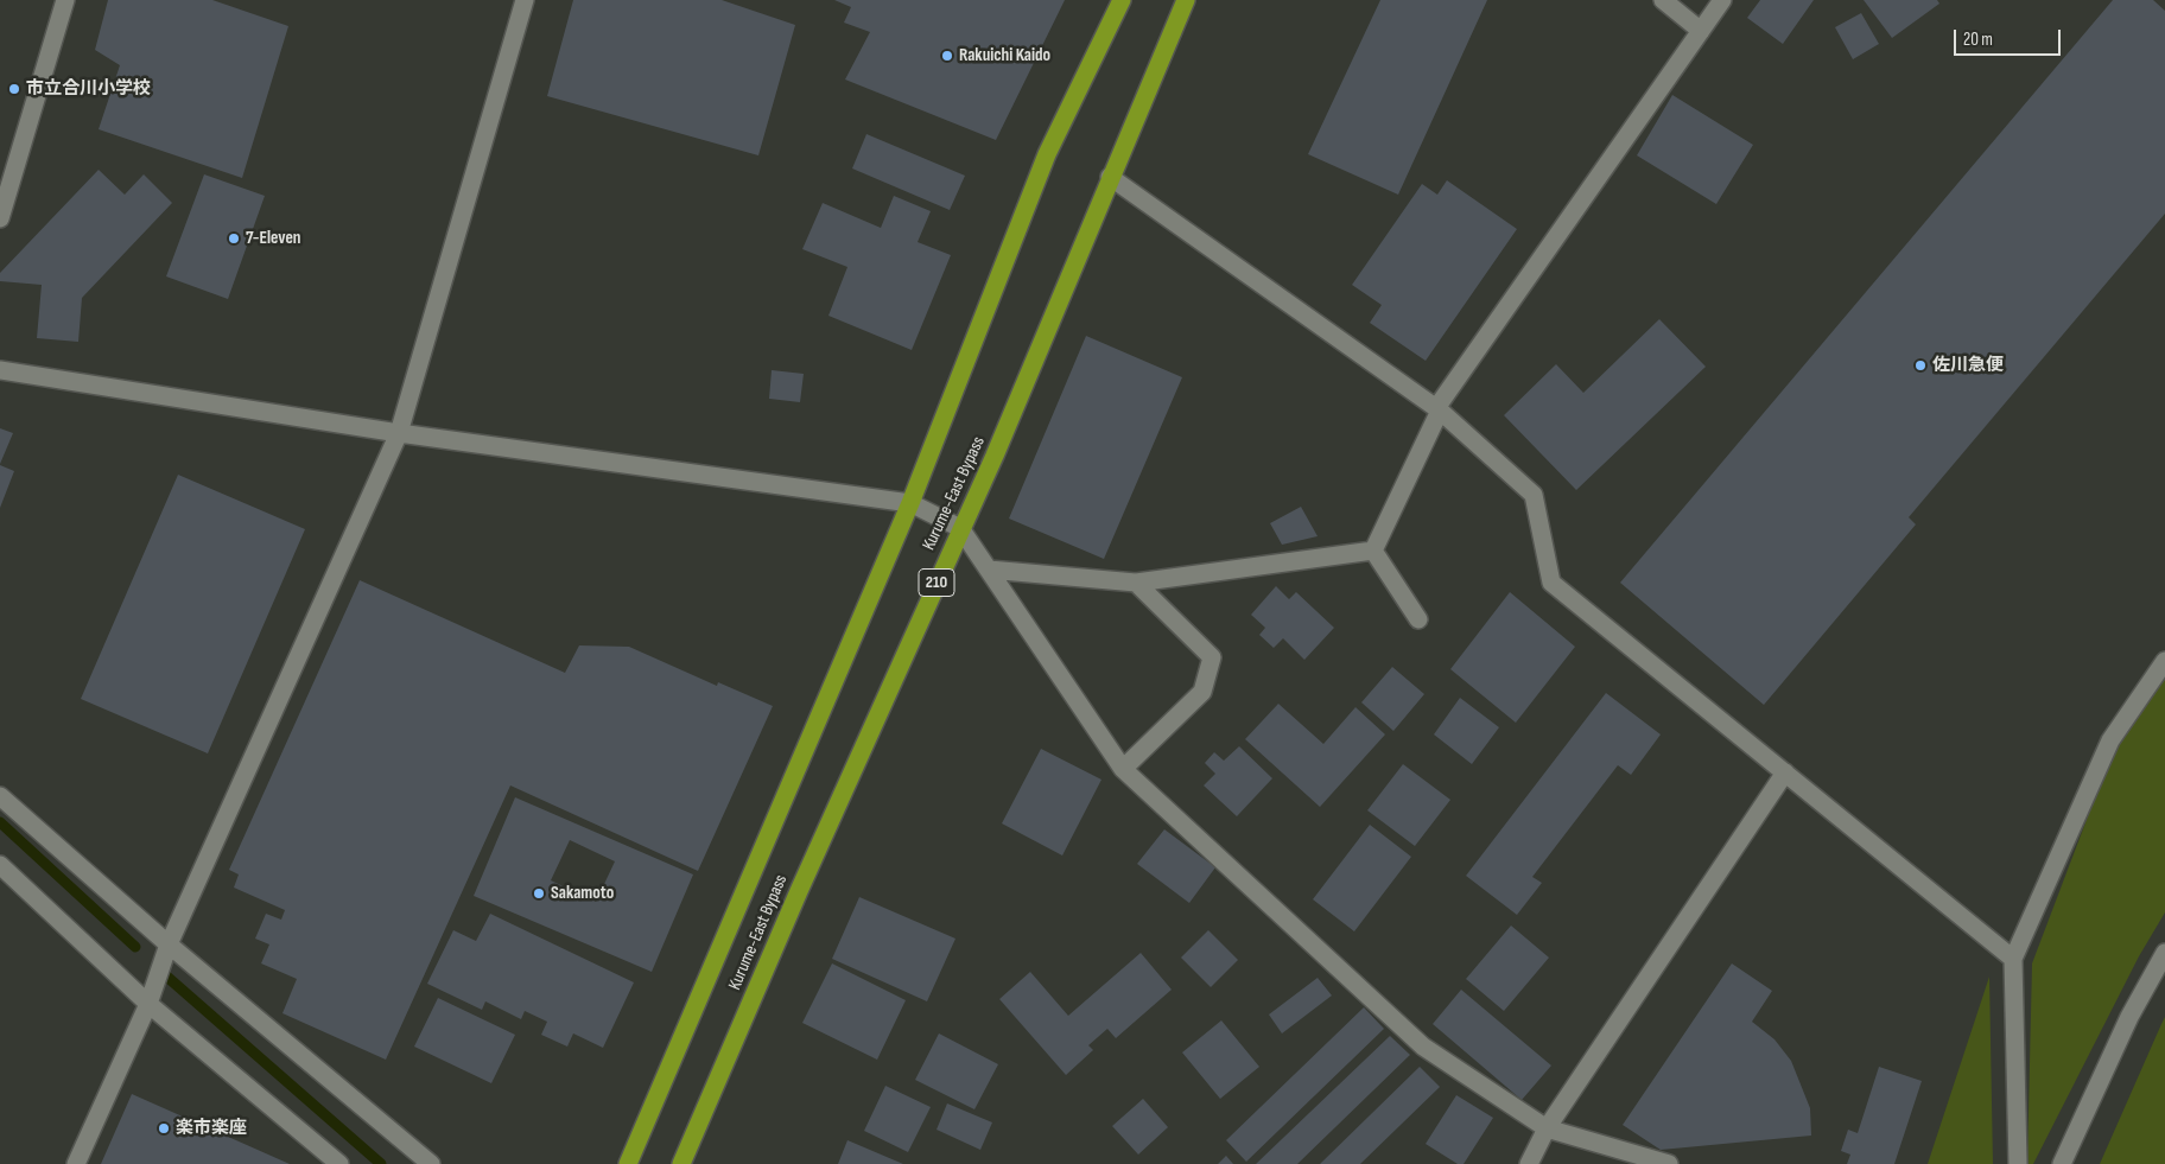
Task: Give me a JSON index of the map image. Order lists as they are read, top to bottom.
{
  "streets": {
    "highway": ["Kurume-East Bypass", "210"]
  },
  "places": [
    "Rakuichi Kaido",
    "市立合川小学校",
    "7-Eleven",
    "佐川急便",
    "Sakamoto",
    "楽市楽座"
  ],
  "scale_bar": "20 m"
}
